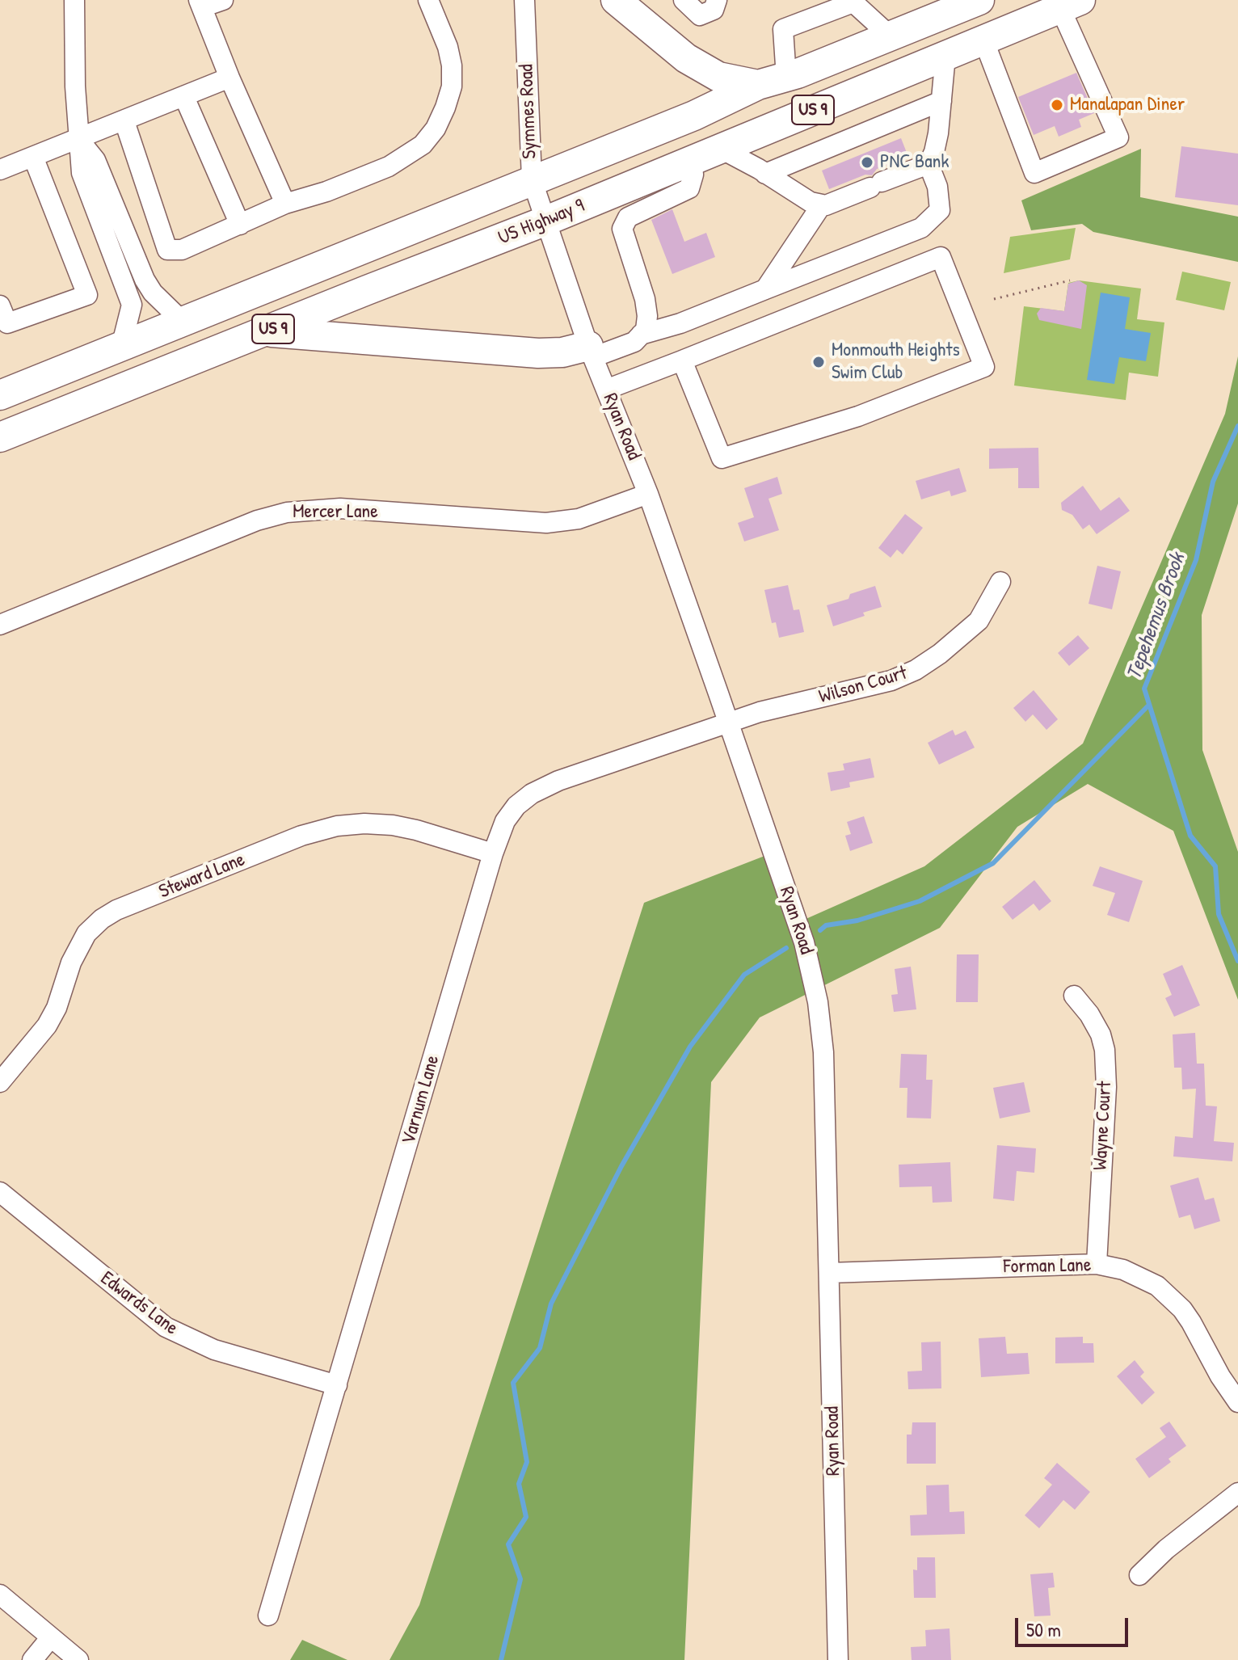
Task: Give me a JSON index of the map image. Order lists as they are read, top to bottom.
{
  "streets": {
    "highway": ["US 9", "US Highway 9"],
    "street": [
      "Symmes Road",
      "Ryan Road",
      "Mercer Lane",
      "Wilson Court",
      "Steward Lane",
      "Varnum Lane",
      "Wayne Court",
      "Forman Lane",
      "Edwards Lane"
    ]
  },
  "crossings": [
    ["US 9", "Symmes Road"],
    ["Symmes Road", "US Highway 9"],
    ["Symmes Road", "Ryan Road"],
    ["US Highway 9", "Ryan Road"],
    ["Ryan Road", "Mercer Lane"],
    ["Ryan Road", "Wilson Court"],
    ["Ryan Road", "Varnum Lane"],
    ["Ryan Road", "Forman Lane"],
    ["Wilson Court", "Varnum Lane"],
    ["Steward Lane", "Varnum Lane"],
    ["Varnum Lane", "Edwards Lane"],
    ["Wayne Court", "Forman Lane"]
  ],
  "water": ["Tepehemus Brook"],
  "places": ["Manalapan Diner", "PNC Bank", "Monmouth Heights Swim Club"],
  "scale_bar": "50 m"
}
